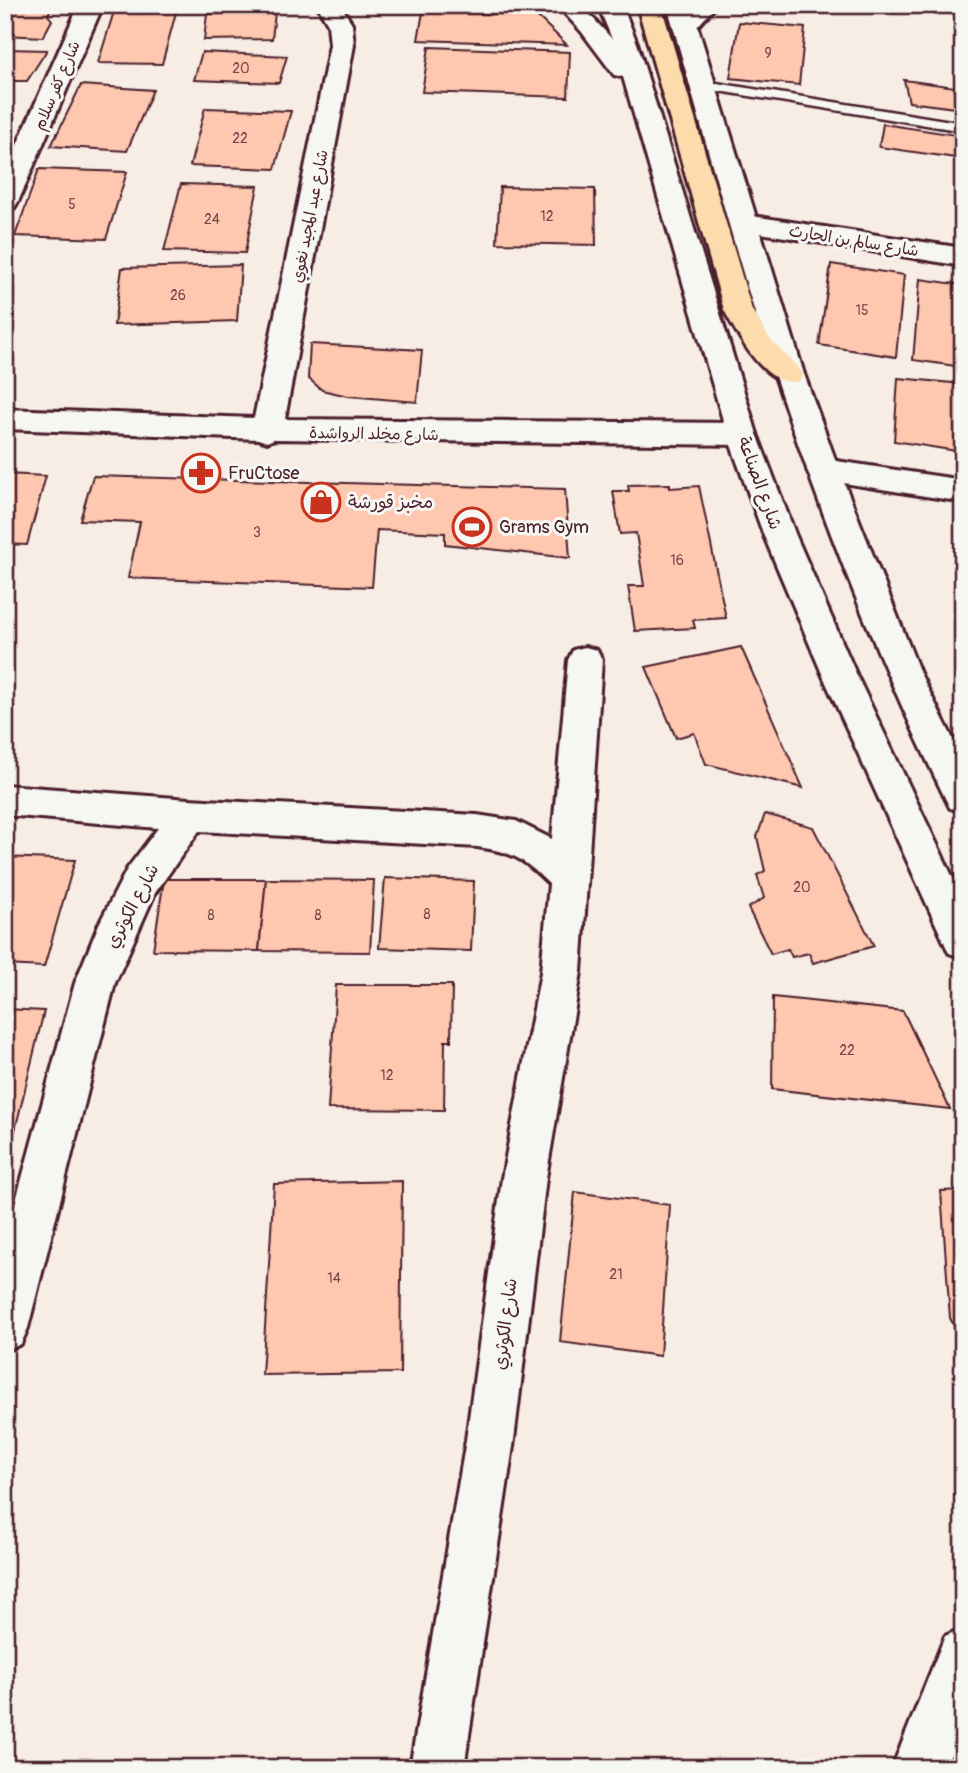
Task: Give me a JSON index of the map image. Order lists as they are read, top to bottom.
{
  "streets": {
    "street": [
      "شارع كفر سلام",
      "شارع عبد المجيد نغوي",
      "شارع سالم بن الحارث",
      "شارع مخلد الرواشدة",
      "شارع الصناعة",
      "شارع الكوثري"
    ]
  },
  "crossings": [
    ["شارع عبد المجيد نغوي", "شارع مخلد الرواشدة"],
    ["شارع مخلد الرواشدة", "شارع الصناعة"]
  ],
  "places": {
    "pharmacy": ["FruCtose"],
    "shop": ["مخبز قورشة"],
    "sports": ["Grams Gym"]
  },
  "house_numbers": [
    "9",
    "20",
    "22",
    "5",
    "12",
    "24",
    "26",
    "15",
    "3",
    "16",
    "20",
    "8",
    "8",
    "8",
    "22",
    "12",
    "21",
    "14"
  ]
}
